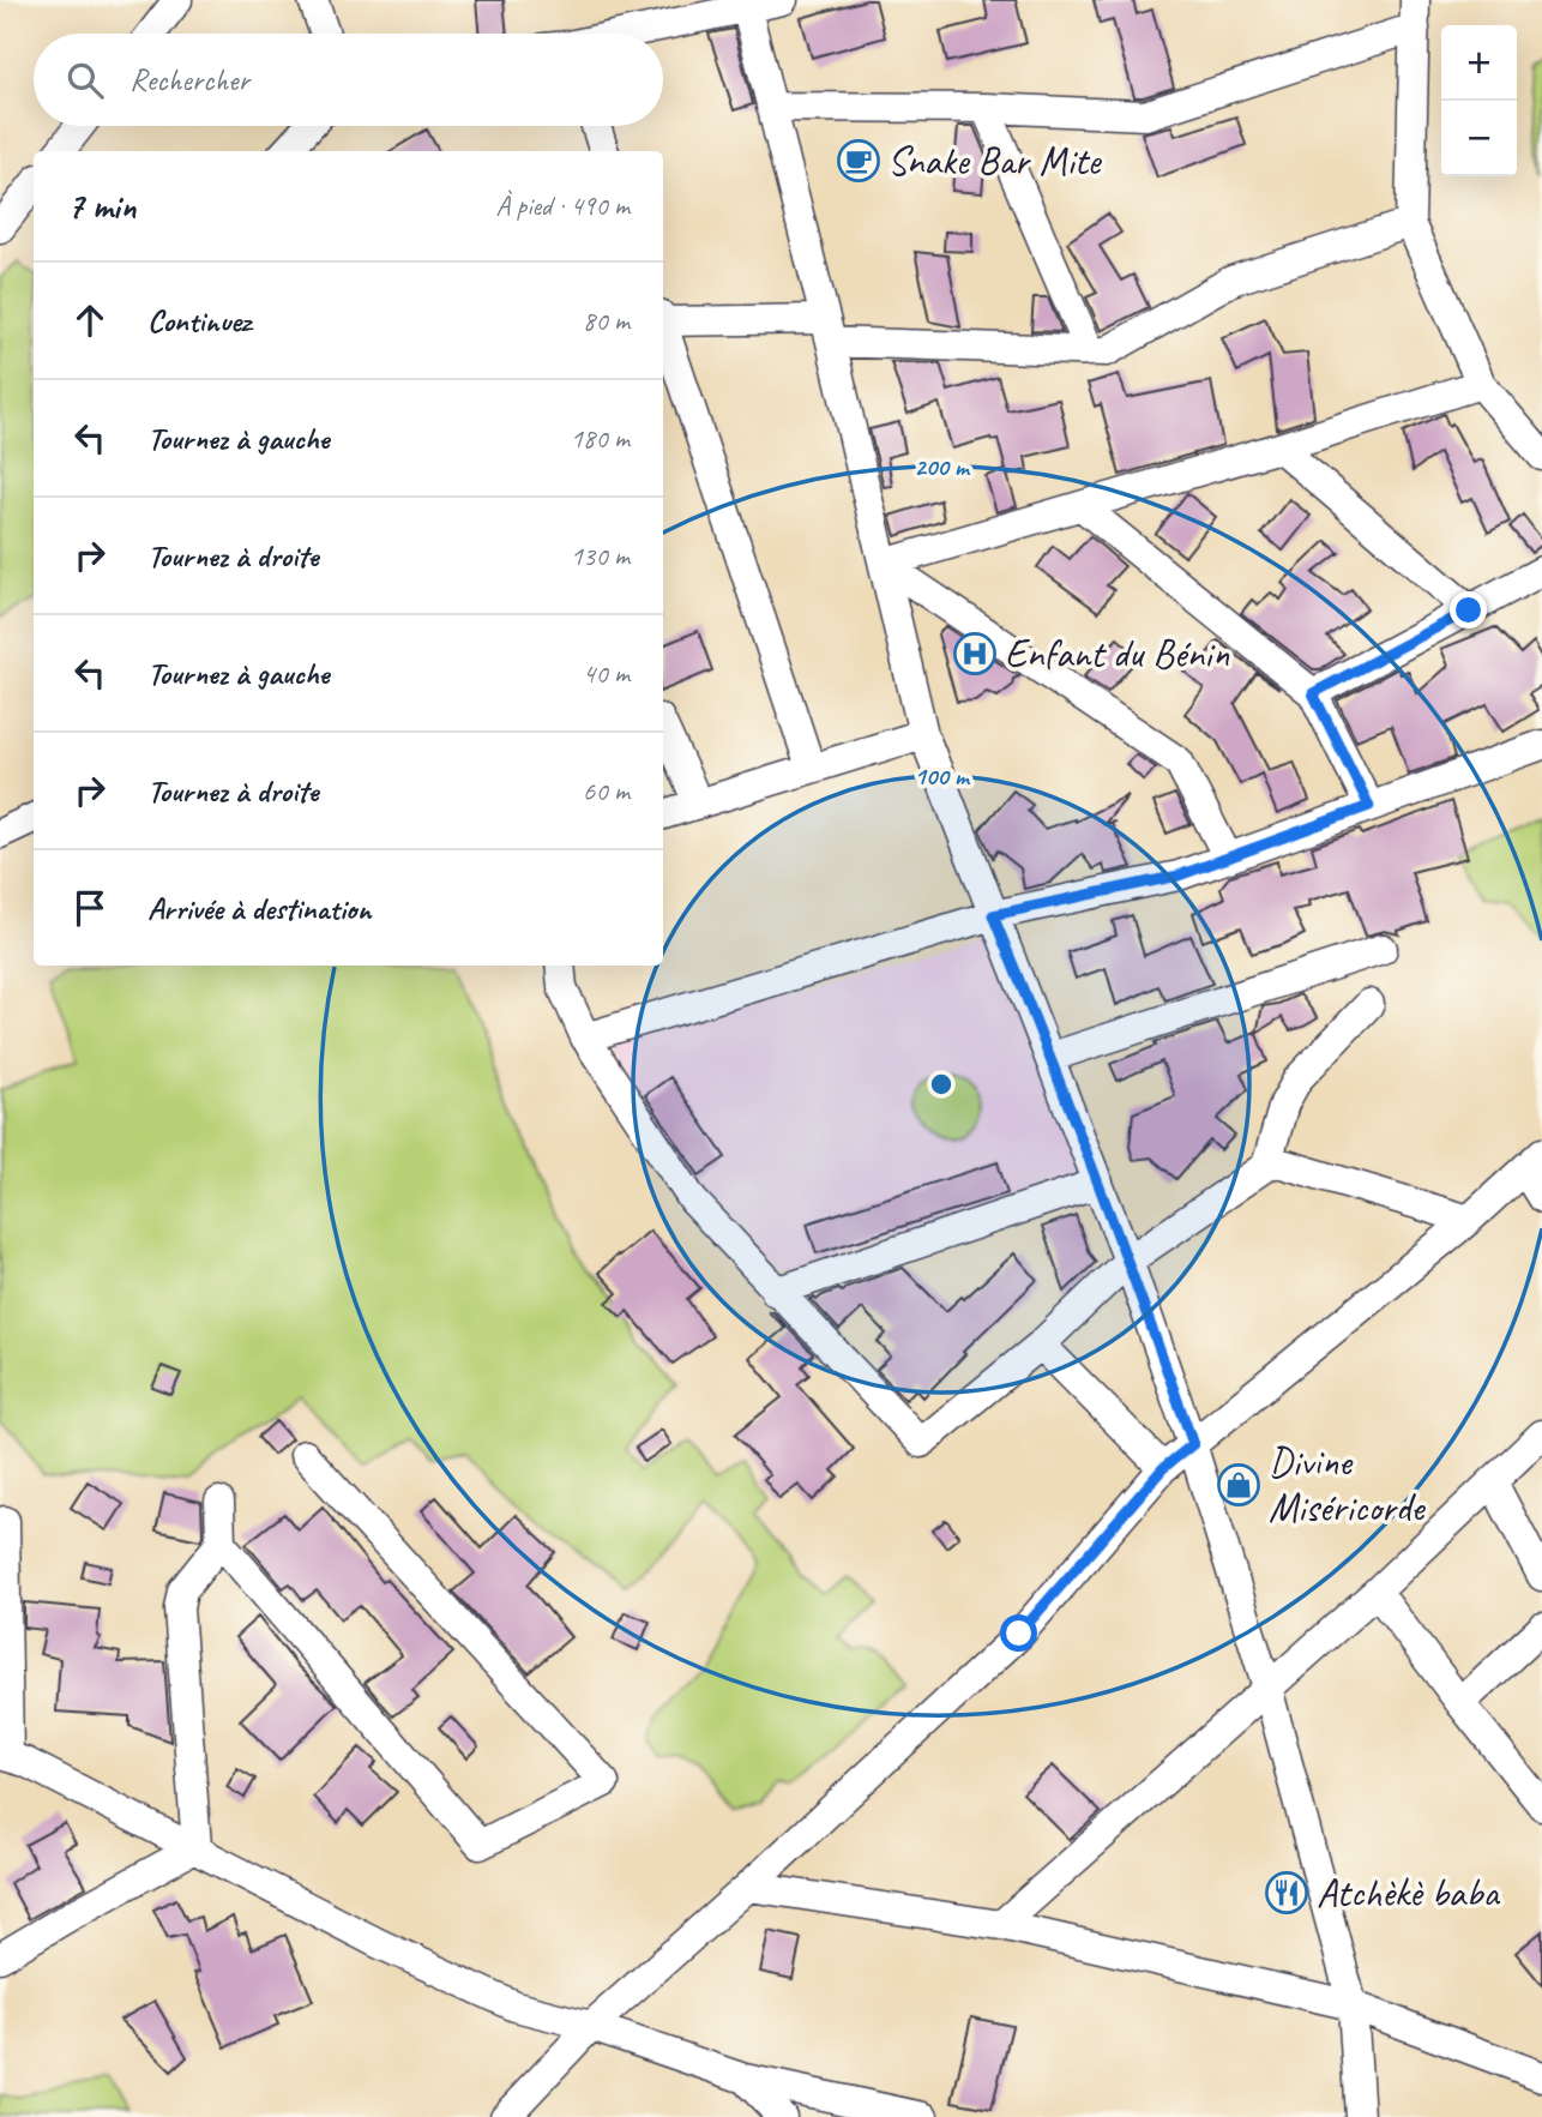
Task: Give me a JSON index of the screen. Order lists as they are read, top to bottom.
{
  "places": {
    "cafe": ["Snake Bar Mite"],
    "hospital": ["Enfant du Bénin"],
    "shop": ["Divine Miséricorde"],
    "restaurant": ["Atchèkè baba"]
  },
  "page": {
    "map_buttons": ["+", "−"],
    "search": "Rechercher",
    "heading": ["7 min", "À pied · 490 m"],
    "list": [
      ["Continuez", "80 m"],
      ["Tournez à gauche", "180 m"],
      ["Tournez à droite", "130 m"],
      ["Tournez à gauche", "40 m"],
      ["Tournez à droite", "60 m"],
      "Arrivée à destination"
    ]
  },
  "rings": ["200 m", "100 m"]
}
